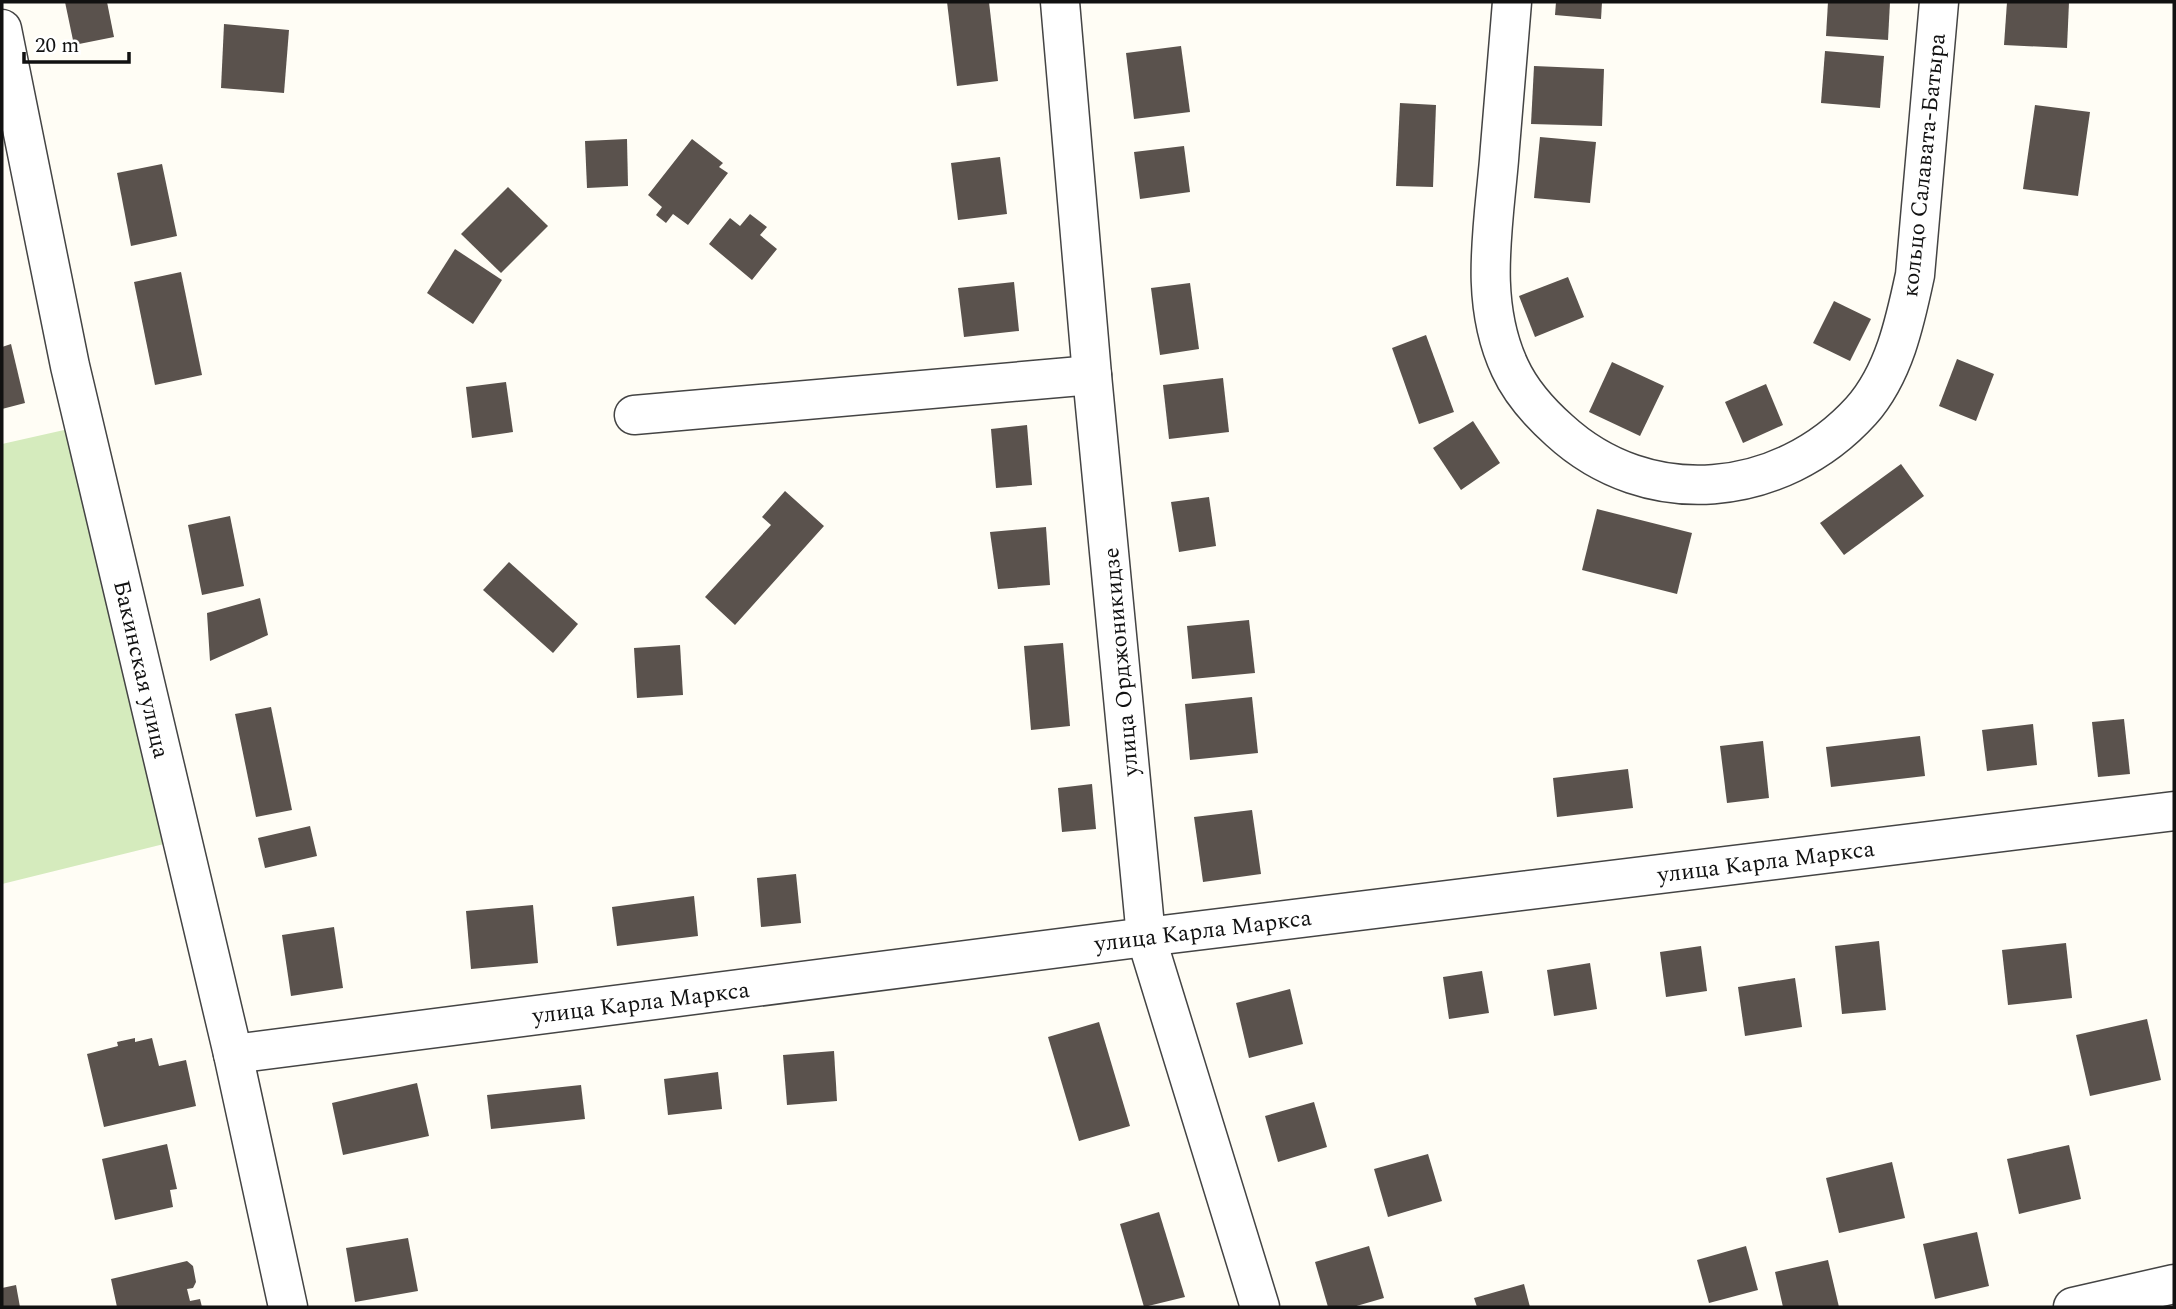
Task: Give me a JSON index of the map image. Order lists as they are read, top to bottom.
{
  "streets": {
    "street": [
      "кольцо Салавата-Батыра",
      "улица Орджоникидзе",
      "Бакинская улица",
      "улица Карла Маркса"
    ]
  },
  "crossings": [
    ["улица Орджоникидзе", "улица Карла Маркса"],
    ["Бакинская улица", "улица Карла Маркса"]
  ],
  "scale_bar": "20 m"
}
